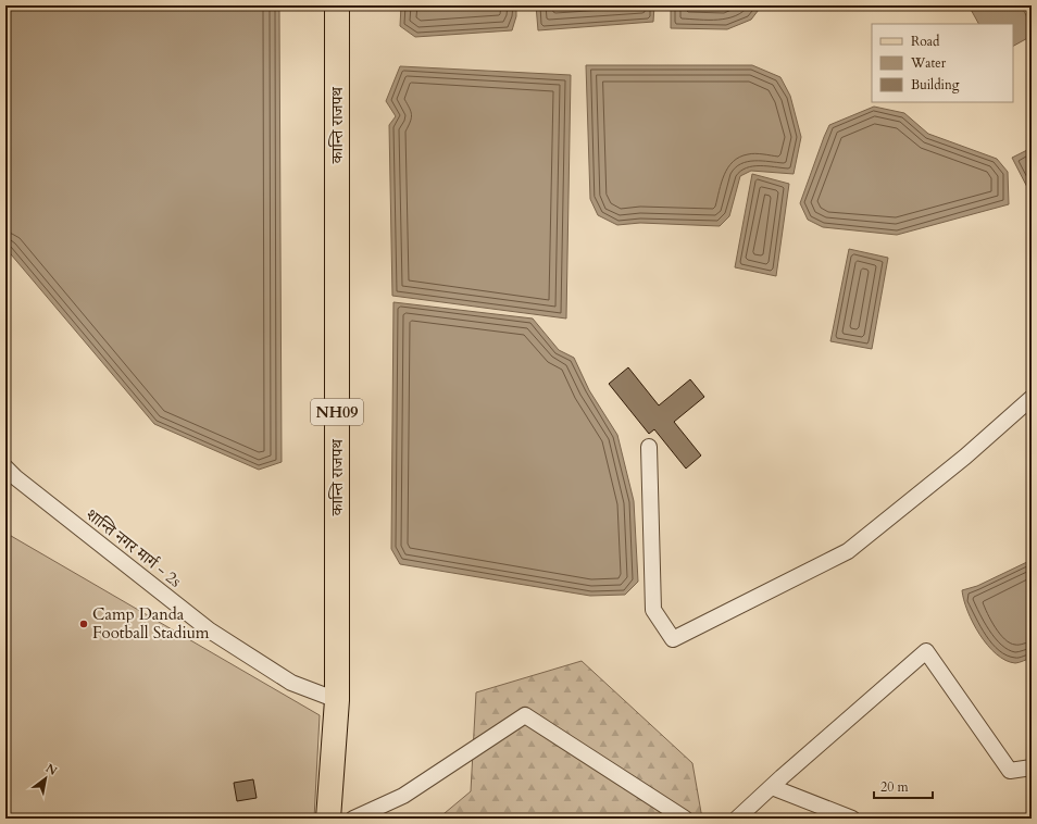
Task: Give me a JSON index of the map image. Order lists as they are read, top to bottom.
{
  "streets": {
    "main road": ["कान्ति राजपथ", "NH09"],
    "street": ["शान्ति नगर मार्ग - 2s"]
  },
  "crossings": [
    ["कान्ति राजपथ", "शान्ति नगर मार्ग - 2s"]
  ],
  "places": ["Camp Danda Football Stadium"],
  "legend": ["Road", "Water", "Building"],
  "scale_bar": "20 m",
  "north": "top right"
}
